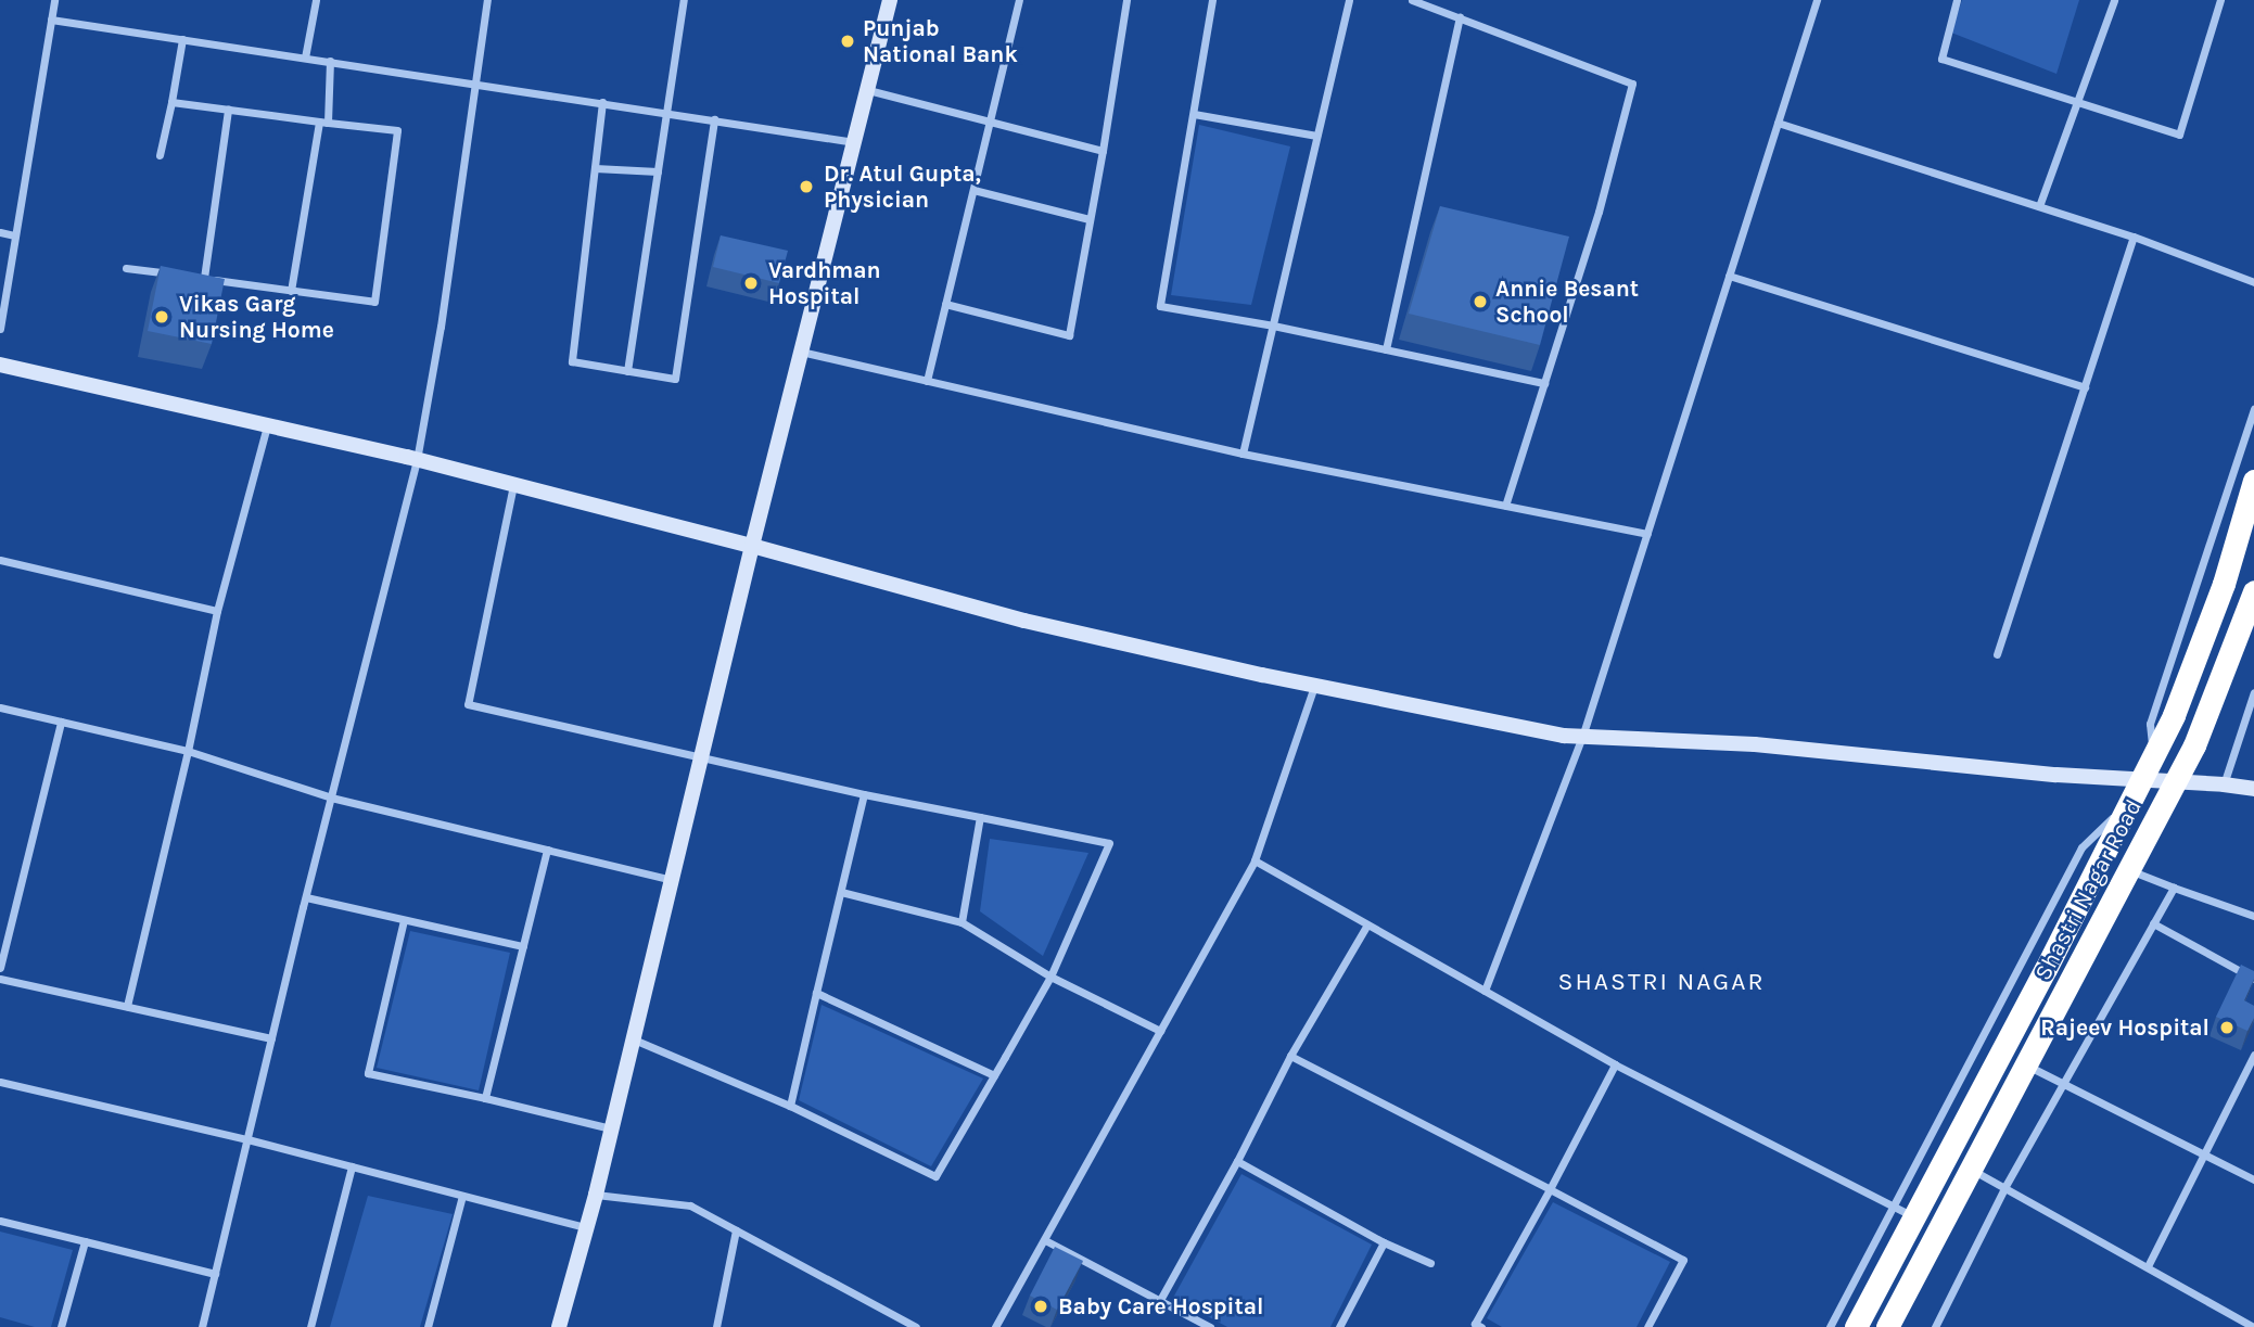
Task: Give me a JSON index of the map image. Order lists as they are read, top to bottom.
{
  "streets": {
    "highway": ["Shastri Nagar Road"]
  },
  "districts": ["SHASTRI NAGAR"],
  "places": [
    "Punjab National Bank",
    "Dr. Atul Gupta, Physician",
    "Vardhman Hospital",
    "Annie Besant School",
    "Vikas Garg Nursing Home",
    "Rajeev Hospital",
    "Baby Care Hospital"
  ]
}
